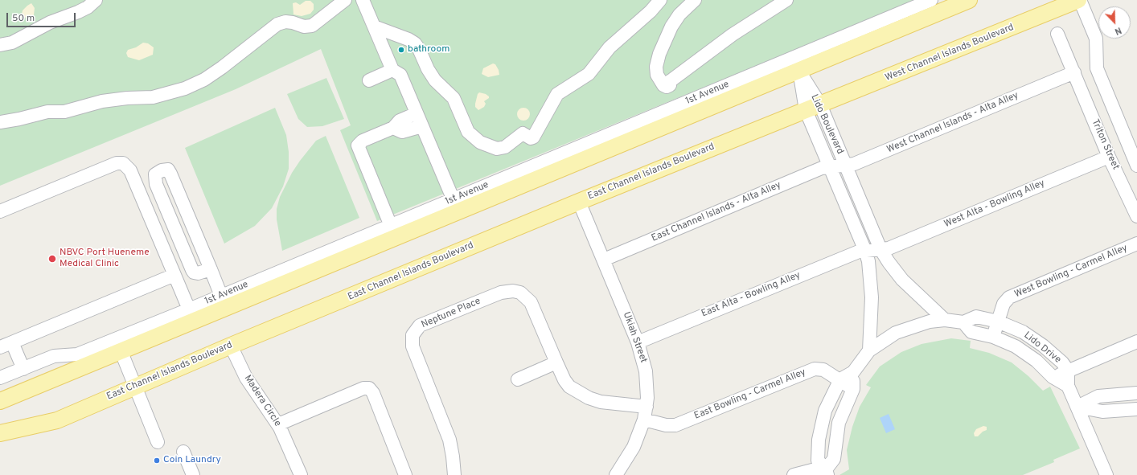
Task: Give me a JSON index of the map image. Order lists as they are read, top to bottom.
{
  "streets": {
    "main road": ["West Channel Islands Boulevard", "East Channel Islands Boulevard"],
    "street": [
      "1st Avenue",
      "West Channel Islands - Alta Alley",
      "Lido Boulevard",
      "Triton Street",
      "West Alta - Bowling Alley",
      "East Channel Islands - Alta Alley",
      "West Bowling - Carmel Alley",
      "East Alta - Bowling Alley",
      "Neptune Place",
      "Ukiah Street",
      "Lido Drive",
      "East Bowling - Carmel Alley",
      "Madera Circle"
    ]
  },
  "crossings": [
    ["West Channel Islands Boulevard", "Lido Boulevard"],
    ["West Channel Islands Boulevard", "East Channel Islands Boulevard"],
    ["West Channel Islands - Alta Alley", "Lido Boulevard"],
    ["West Channel Islands - Alta Alley", "Triton Street"],
    ["West Channel Islands - Alta Alley", "East Channel Islands - Alta Alley"],
    ["Lido Boulevard", "East Channel Islands Boulevard"],
    ["Lido Boulevard", "West Alta - Bowling Alley"],
    ["Lido Boulevard", "East Channel Islands - Alta Alley"],
    ["Lido Boulevard", "East Alta - Bowling Alley"],
    ["Lido Boulevard", "Lido Drive"],
    ["Triton Street", "West Alta - Bowling Alley"],
    ["East Channel Islands Boulevard", "Ukiah Street"],
    ["East Channel Islands Boulevard", "Madera Circle"],
    ["West Alta - Bowling Alley", "East Alta - Bowling Alley"],
    ["East Channel Islands - Alta Alley", "Ukiah Street"],
    ["West Bowling - Carmel Alley", "Lido Drive"],
    ["East Alta - Bowling Alley", "Ukiah Street"],
    ["Neptune Place", "Ukiah Street"],
    ["Ukiah Street", "East Bowling - Carmel Alley"]
  ],
  "places": ["bathroom", "NBVC Port Hueneme Medical Clinic", "Coin Laundry"],
  "scale_bar": "50 m",
  "north": "bottom right"
}
